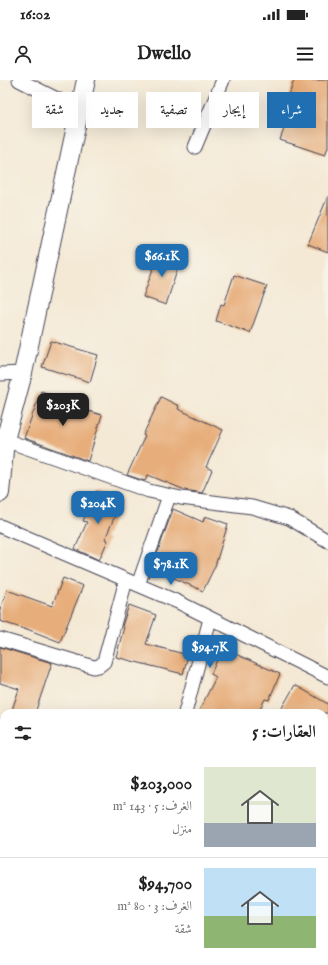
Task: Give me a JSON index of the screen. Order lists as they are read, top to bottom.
{
  "page": {
    "status": "16:02",
    "header": "Dwello",
    "chip": [
      "شراء",
      "إيجار",
      "تصفية",
      "جديد",
      "شقة"
    ],
    "price": [
      "$66.1K",
      "$203K",
      "$204K",
      "$78.1K",
      "$94.7K"
    ],
    "heading": "العقارات: 5",
    "list": [
      {
        "name": "$203,000",
        "note": "الغرف: 5 · 143 m² · منزل"
      },
      {
        "name": "$94,700",
        "note": "الغرف: 3 · 80 m² · شقة"
      }
    ]
  }
}
